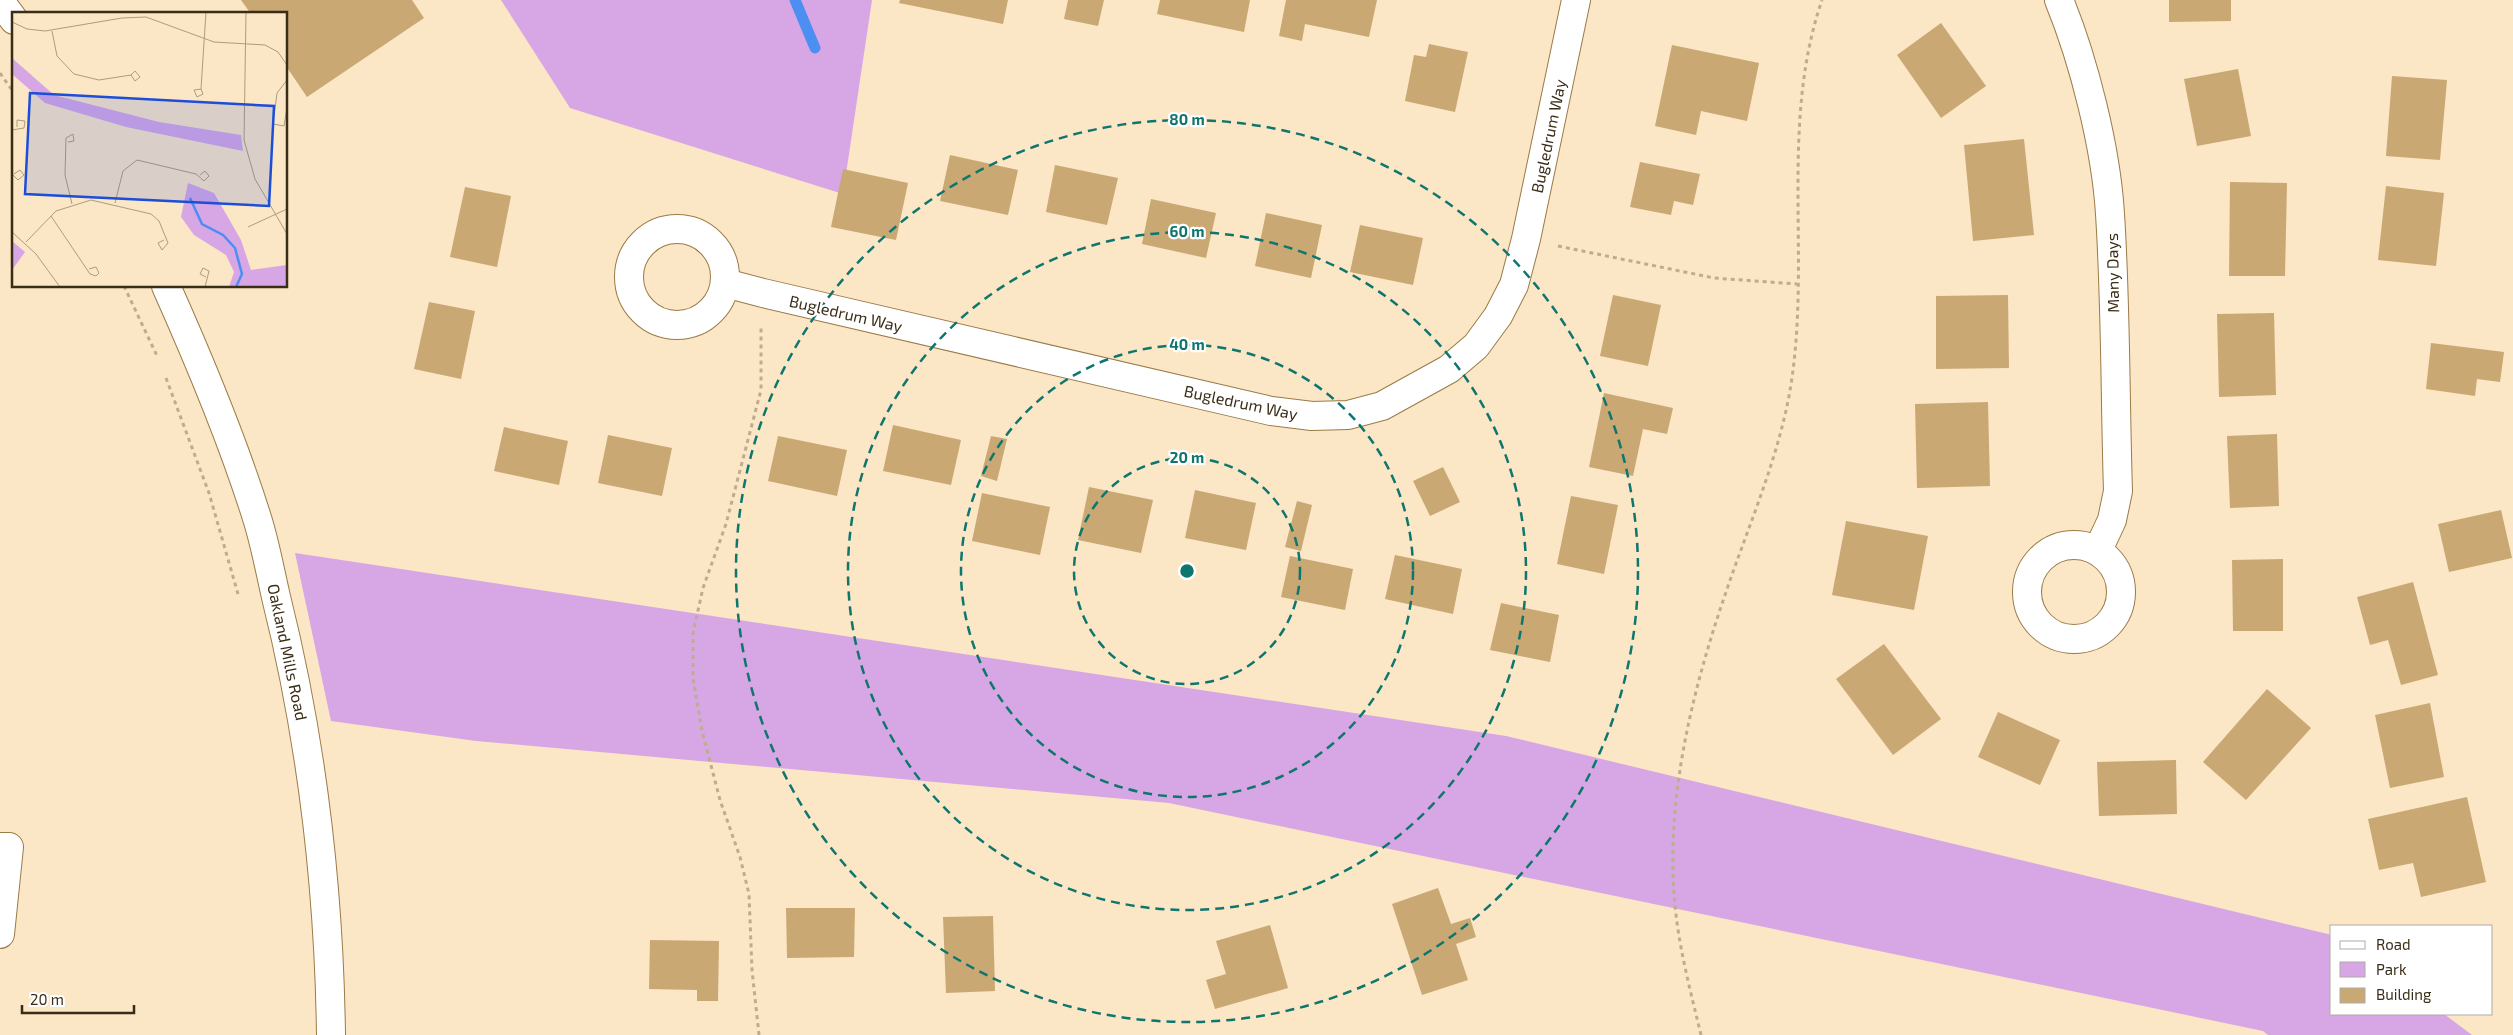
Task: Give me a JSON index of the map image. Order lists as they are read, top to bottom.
{
  "streets": {
    "street": ["Bugledrum Way", "Many Days", "Oakland Mills Road"]
  },
  "legend": ["Road", "Park", "Building"],
  "scale_bar": "20 m",
  "rings": [
    "80 m",
    "60 m",
    "40 m",
    "20 m"
  ]
}
